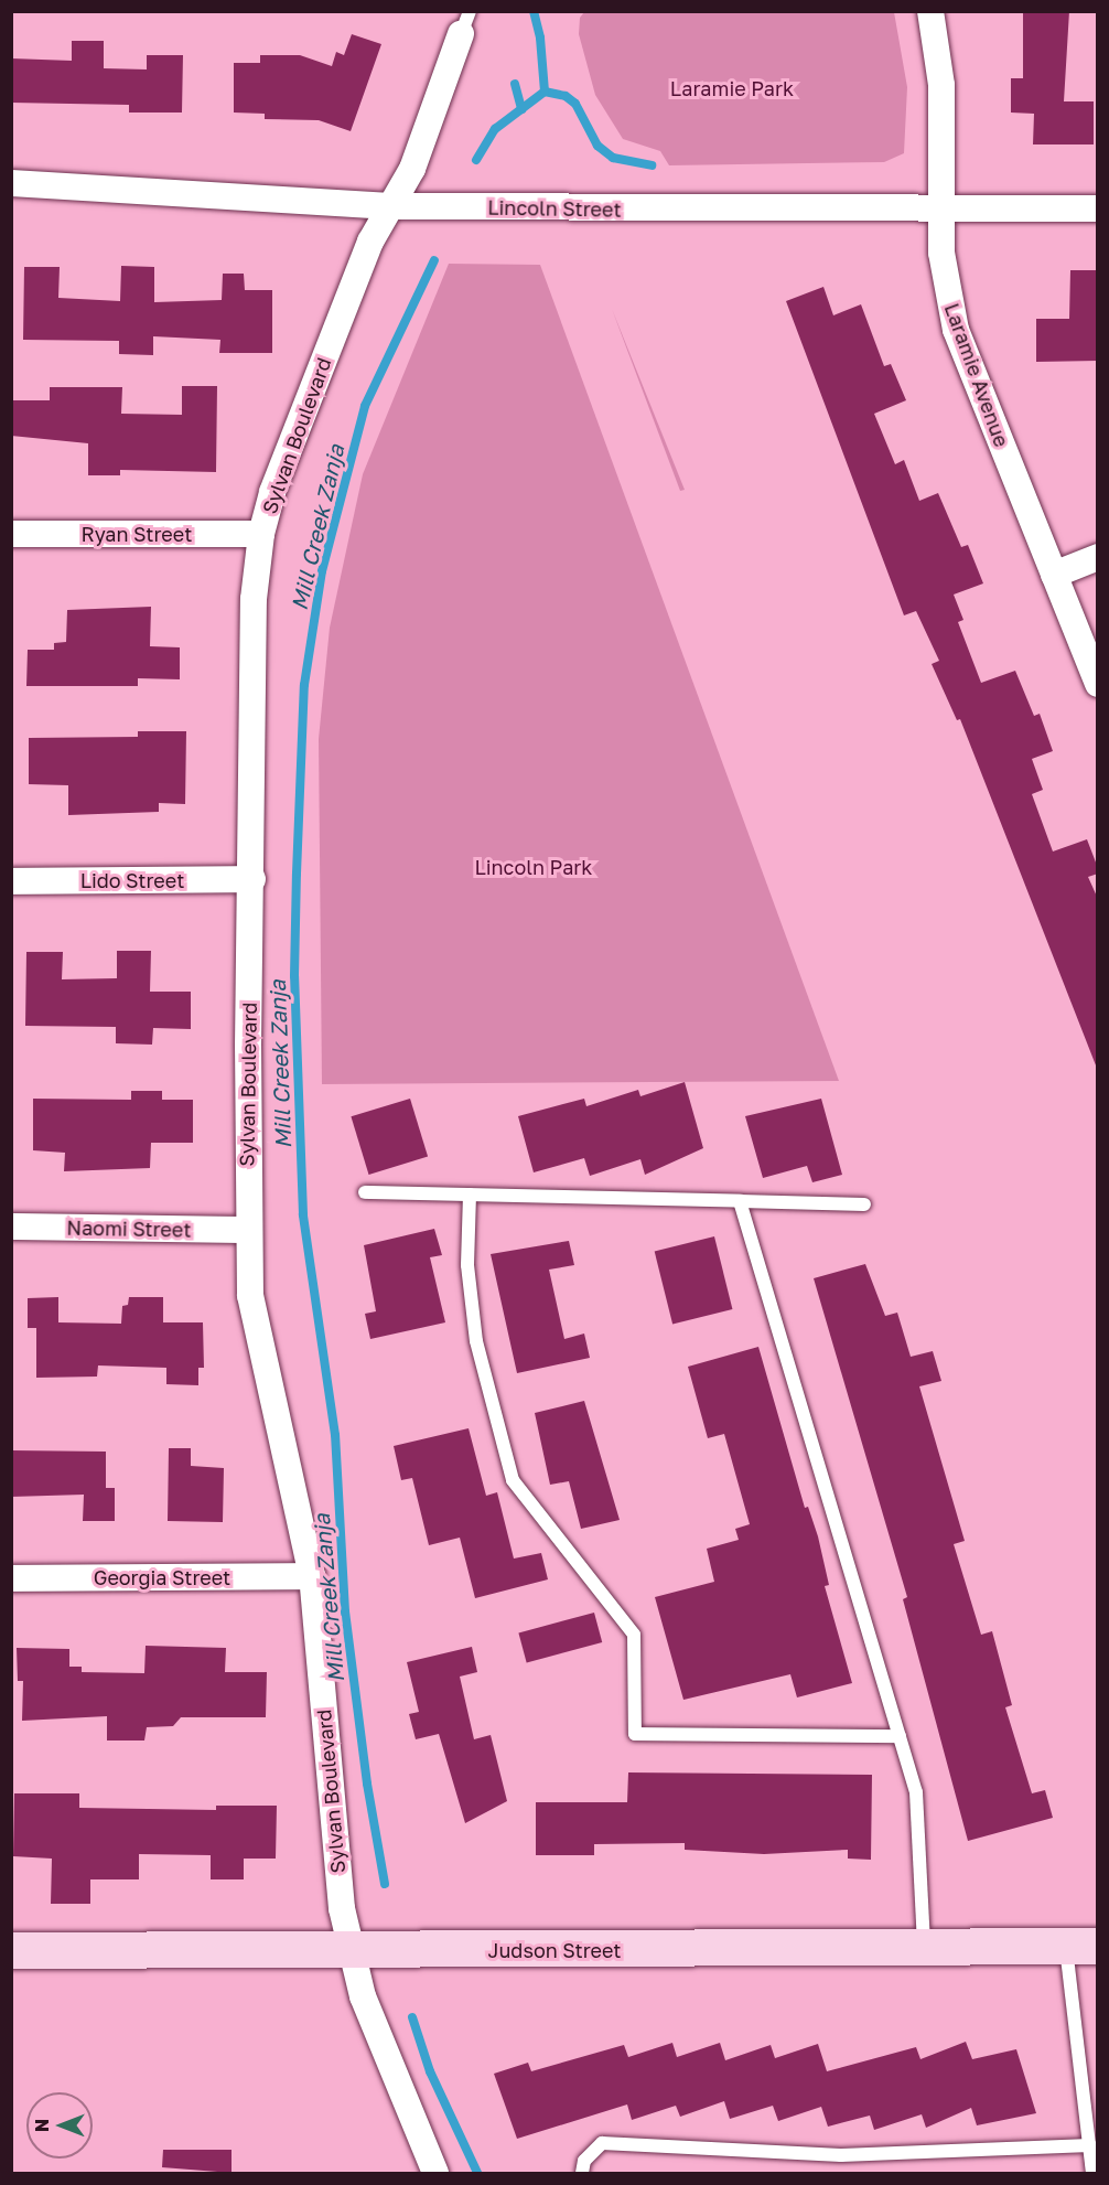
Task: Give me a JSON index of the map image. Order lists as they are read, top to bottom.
{
  "streets": {
    "main road": ["Judson Street"],
    "street": [
      "Lincoln Street",
      "Laramie Avenue",
      "Sylvan Boulevard",
      "Ryan Street",
      "Lido Street",
      "Naomi Street",
      "Georgia Street"
    ]
  },
  "crossings": [
    ["Lincoln Street", "Laramie Avenue"],
    ["Lincoln Street", "Sylvan Boulevard"],
    ["Sylvan Boulevard", "Ryan Street"],
    ["Sylvan Boulevard", "Lido Street"],
    ["Sylvan Boulevard", "Naomi Street"],
    ["Sylvan Boulevard", "Georgia Street"],
    ["Sylvan Boulevard", "Judson Street"]
  ],
  "water": ["Mill Creek Zanja"],
  "parks": ["Laramie Park", "Lincoln Park"],
  "north": "left"
}
